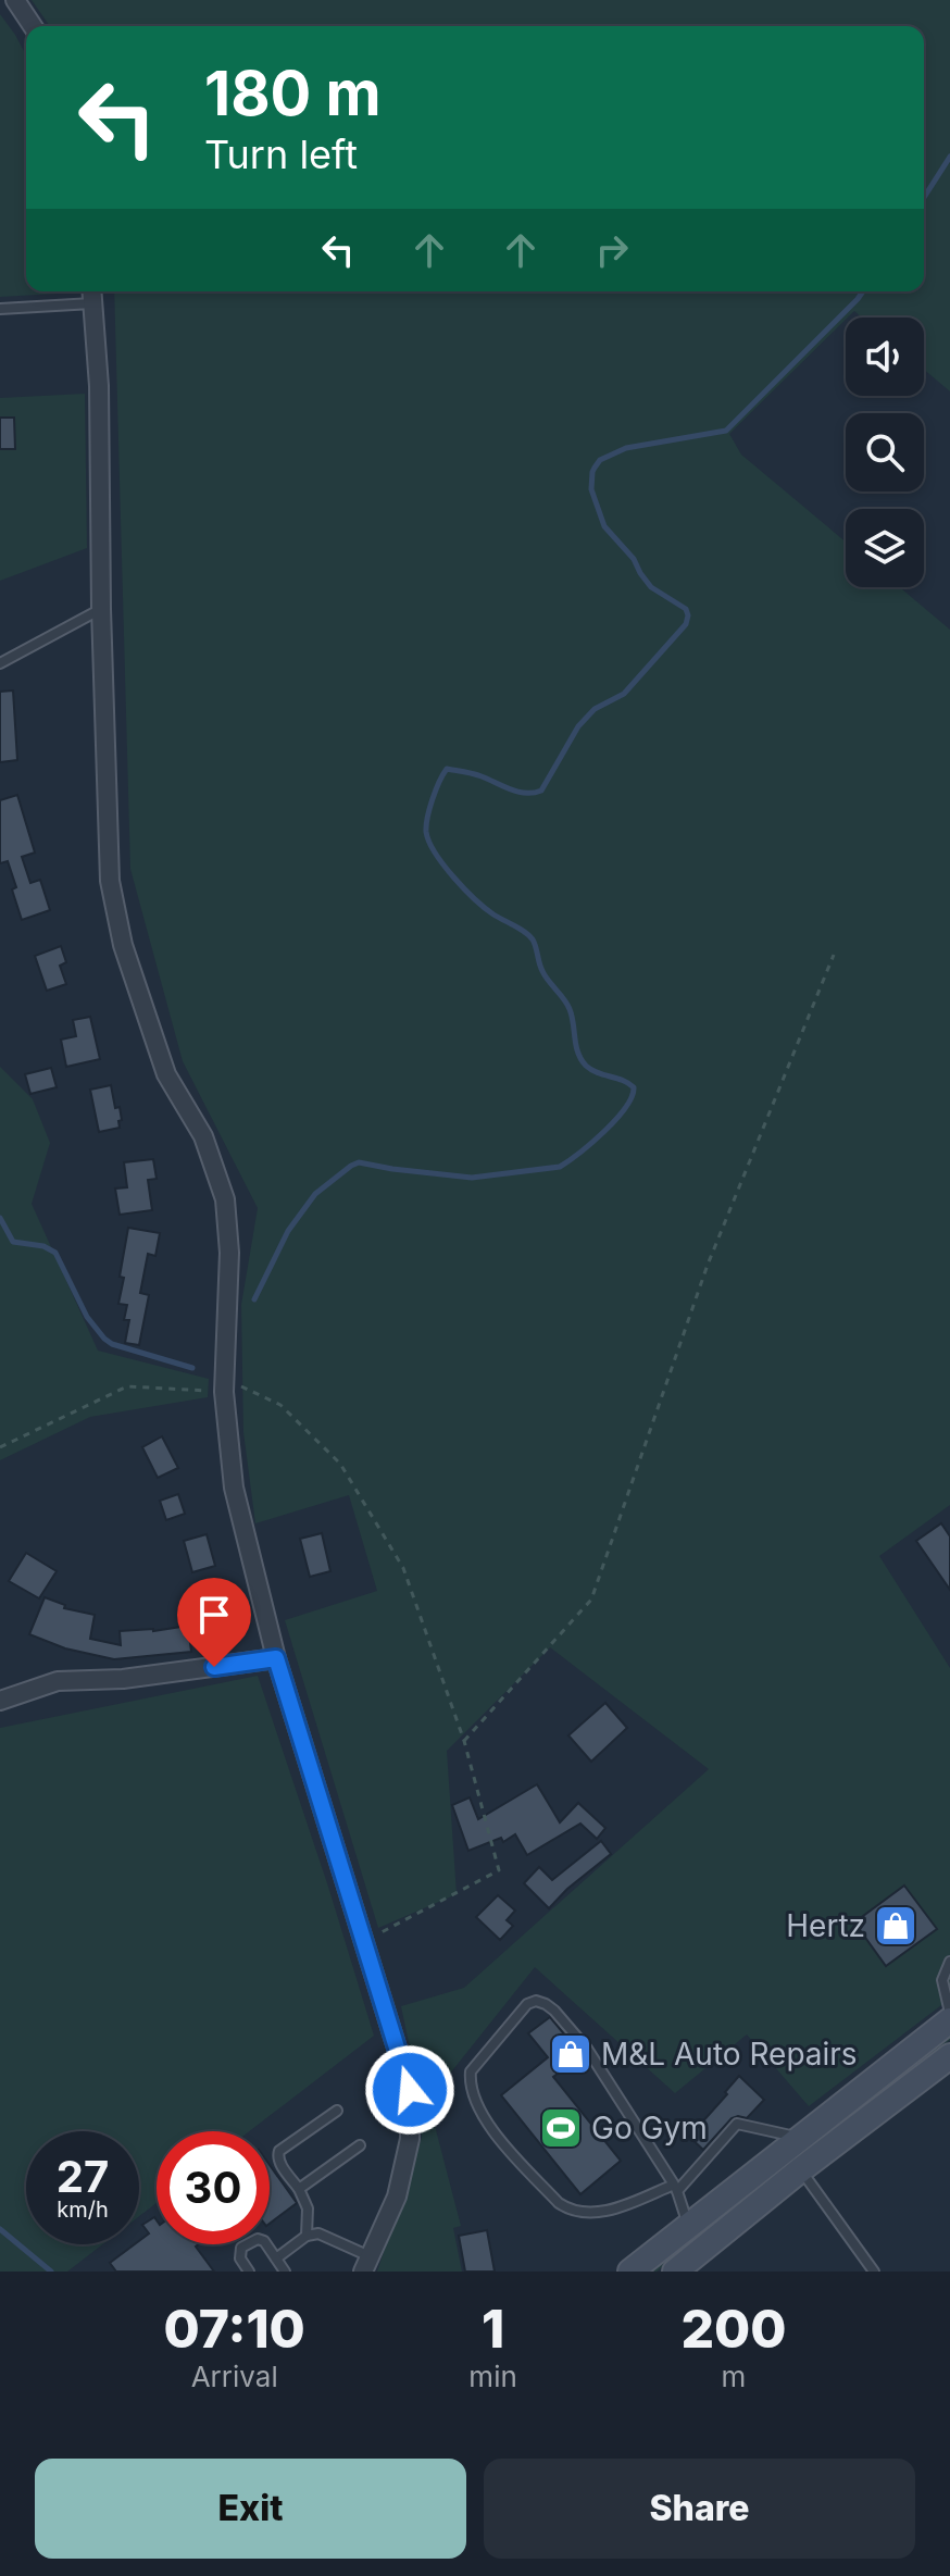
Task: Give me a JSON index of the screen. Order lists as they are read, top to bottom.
{
  "places": {
    "shop": ["Hertz", "M&L Auto Repairs"],
    "sports": ["Go Gym"]
  },
  "page": {
    "turn": ["180 m", "Turn left"],
    "speed": "27 km/h",
    "limit": "30",
    "eta": [
      "07:10",
      "Arrival",
      "1",
      "min",
      "200",
      "m"
    ],
    "buttons": ["Exit", "Share"]
  }
}
